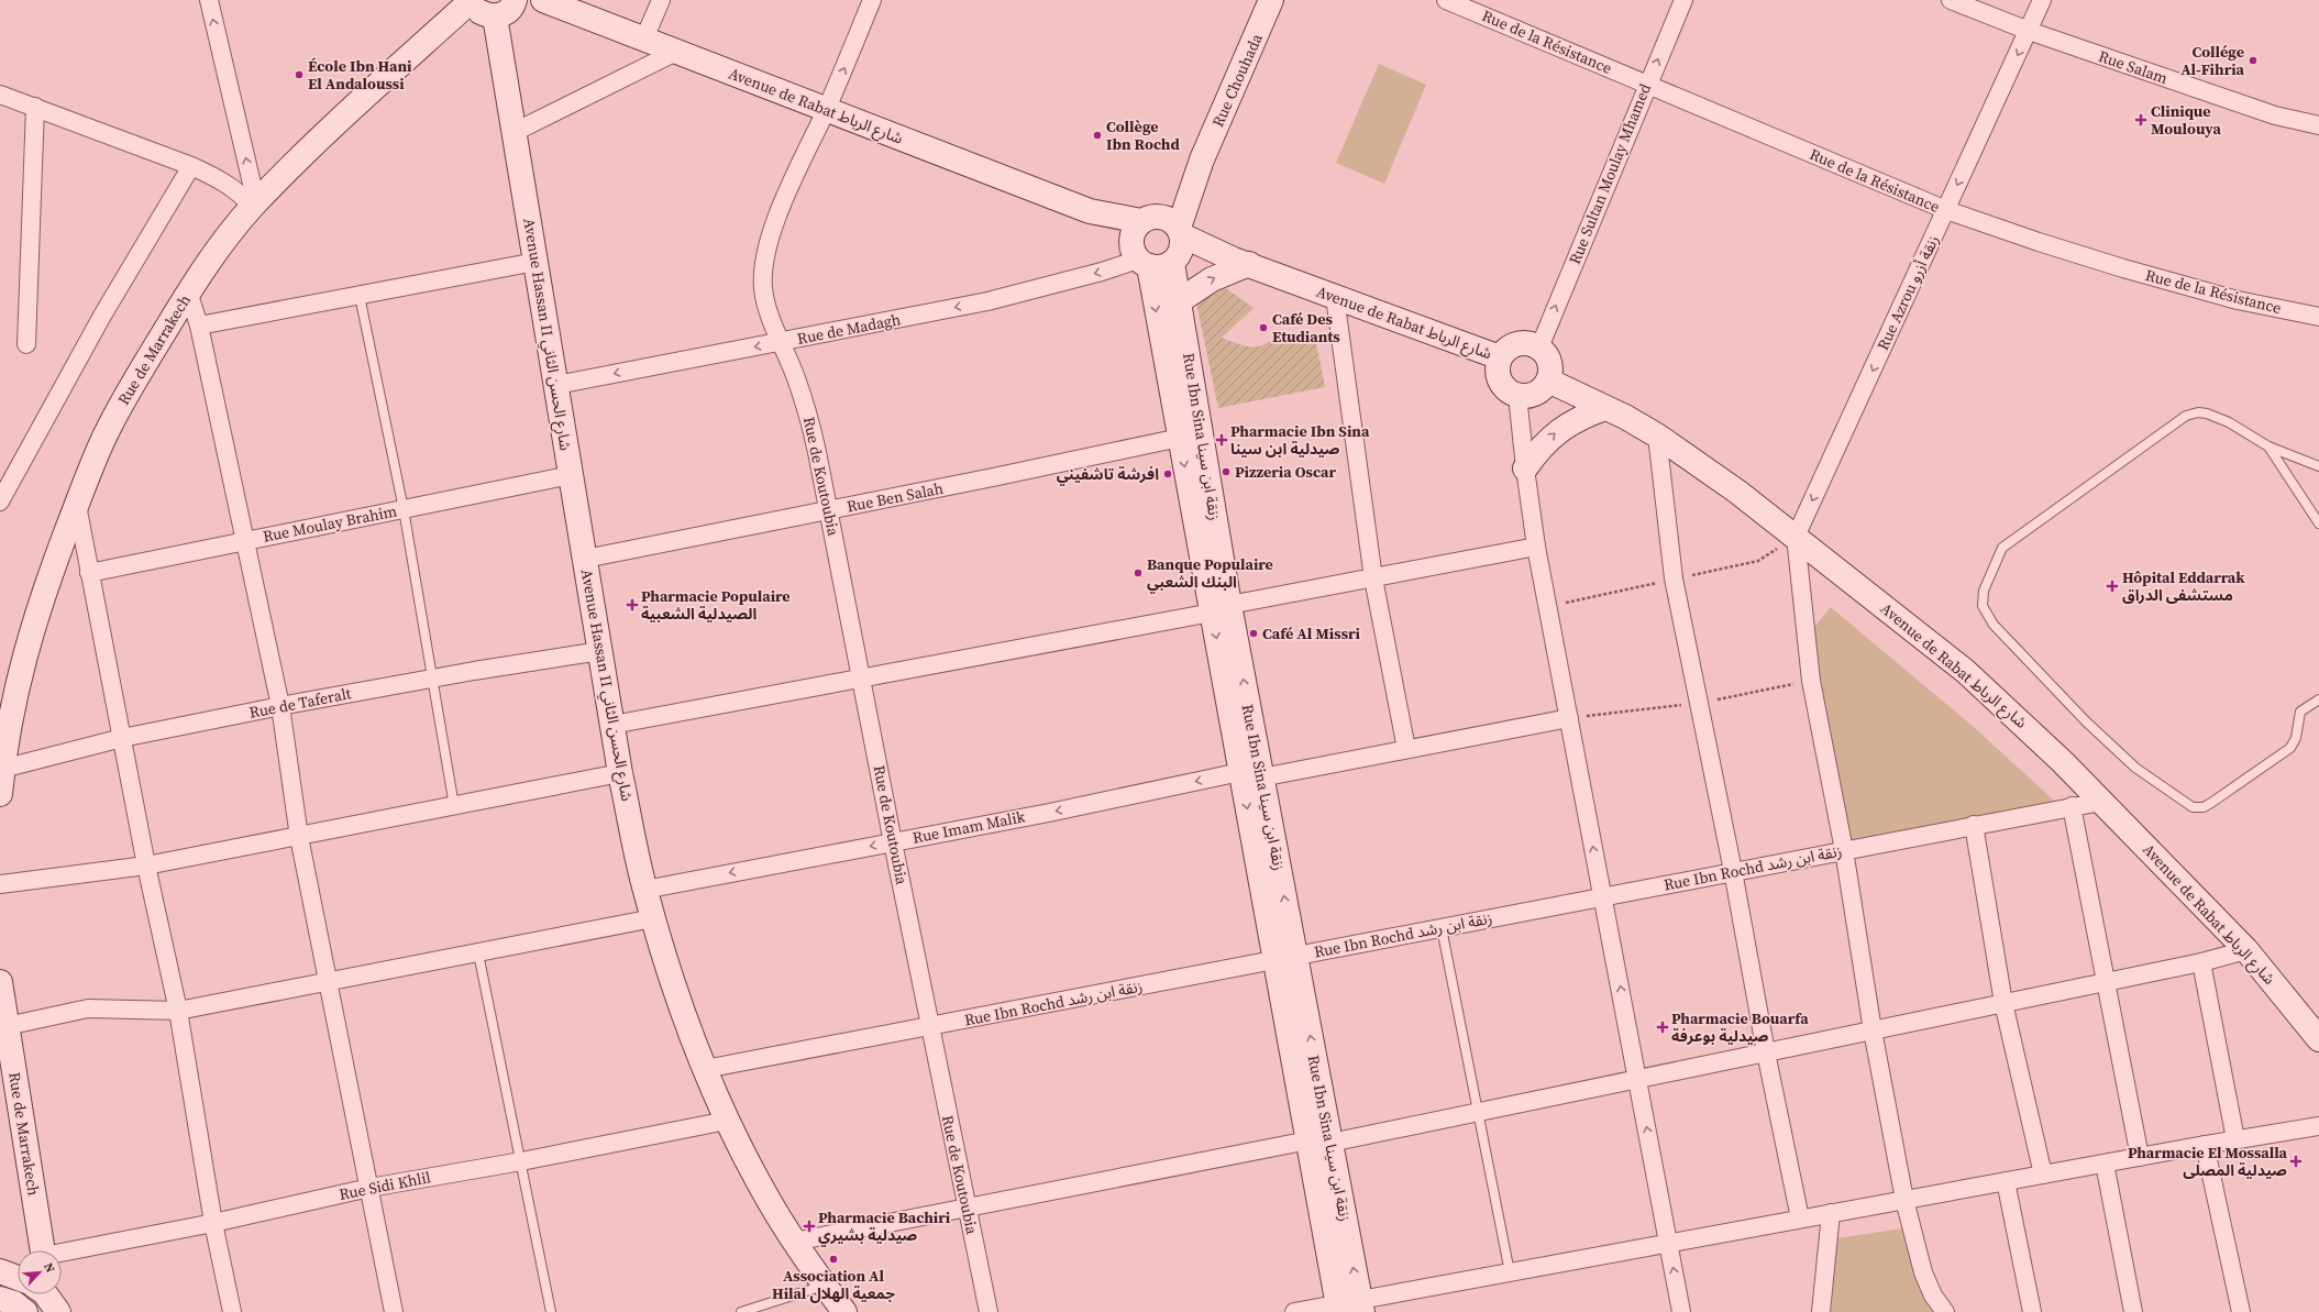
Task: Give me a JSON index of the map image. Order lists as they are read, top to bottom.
{
  "streets": {
    "street": [
      "Rue de la Résistance",
      "Rue Salam",
      "Rue Chouhada",
      "Avenue de Rabat شارع الرباط",
      "Rue Sultan Moulay Mhamed",
      "Rue Azrou زنقة أزرو",
      "Rue de Madagh",
      "Avenue Hassan II شارع الحسن الثاني",
      "Rue de Marrakech",
      "Rue Ibn Sina زنقة ابن سينا",
      "Rue de Koutoubia",
      "Rue Ben Salah",
      "Rue Moulay Brahim",
      "Rue de Taferalt",
      "Rue Imam Malik",
      "Rue Ibn Rochd زنقة ابن رشد",
      "Rue Sidi Khlil"
    ]
  },
  "crossings": [
    ["Rue de la Résistance", "Rue Sultan Moulay Mhamed"],
    ["Rue de la Résistance", "Rue Azrou زنقة أزرو"],
    ["Rue Salam", "Rue Azrou زنقة أزرو"],
    ["Rue Chouhada", "Avenue de Rabat شارع الرباط"],
    ["Rue Chouhada", "Rue de Madagh"],
    ["Rue Chouhada", "Rue Ibn Sina زنقة ابن سينا"],
    ["Avenue de Rabat شارع الرباط", "Rue Sultan Moulay Mhamed"],
    ["Avenue de Rabat شارع الرباط", "Rue Azrou زنقة أزرو"],
    ["Avenue de Rabat شارع الرباط", "Rue de Madagh"],
    ["Avenue de Rabat شارع الرباط", "Rue Ibn Sina زنقة ابن سينا"],
    ["Avenue de Rabat شارع الرباط", "Rue de Koutoubia"],
    ["Avenue de Rabat شارع الرباط", "Rue Ibn Rochd زنقة ابن رشد"],
    ["Rue de Madagh", "Avenue Hassan II شارع الحسن الثاني"],
    ["Rue de Madagh", "Rue Ibn Sina زنقة ابن سينا"],
    ["Rue de Madagh", "Rue de Koutoubia"],
    ["Avenue Hassan II شارع الحسن الثاني", "Rue Ben Salah"],
    ["Avenue Hassan II شارع الحسن الثاني", "Rue Moulay Brahim"],
    ["Avenue Hassan II شارع الحسن الثاني", "Rue de Taferalt"],
    ["Avenue Hassan II شارع الحسن الثاني", "Rue Imam Malik"],
    ["Avenue Hassan II شارع الحسن الثاني", "Rue Ibn Rochd زنقة ابن رشد"],
    ["Avenue Hassan II شارع الحسن الثاني", "Rue Sidi Khlil"],
    ["Rue de Marrakech", "Rue de Taferalt"],
    ["Rue Ibn Sina زنقة ابن سينا", "Rue Ben Salah"],
    ["Rue Ibn Sina زنقة ابن سينا", "Rue Imam Malik"],
    ["Rue Ibn Sina زنقة ابن سينا", "Rue Ibn Rochd زنقة ابن رشد"],
    ["Rue de Koutoubia", "Rue Ben Salah"],
    ["Rue de Koutoubia", "Rue Imam Malik"],
    ["Rue de Koutoubia", "Rue Ibn Rochd زنقة ابن رشد"]
  ],
  "one_way": [
    "Rue Sultan Moulay Mhamed",
    "Rue Azrou زنقة أزرو",
    "Rue de Madagh",
    "Rue Imam Malik"
  ],
  "places": {
    "other": [
      "Collége Al-Fihria",
      "École Ibn Hani El Andaloussi",
      "Collège Ibn Rochd",
      "Café Des Etudiants",
      "Pizzeria Oscar",
      "افرشة تاشفيني",
      "Banque Populaire البنك الشعبي",
      "Café Al Missri",
      "Association Al Hilal جمعية الهلال"
    ],
    "health": [
      "Clinique Moulouya",
      "Pharmacie Ibn Sina صيدلية ابن سينا",
      "Hôpital Eddarrak مستشفى الدراق",
      "Pharmacie Populaire الصيدلية الشعبية",
      "Pharmacie Bouarfa صيدلية بوعرفة",
      "Pharmacie El Mossalla صيدلية المصلى",
      "Pharmacie Bachiri صيدلية بشيري"
    ]
  },
  "north": "top right"
}
